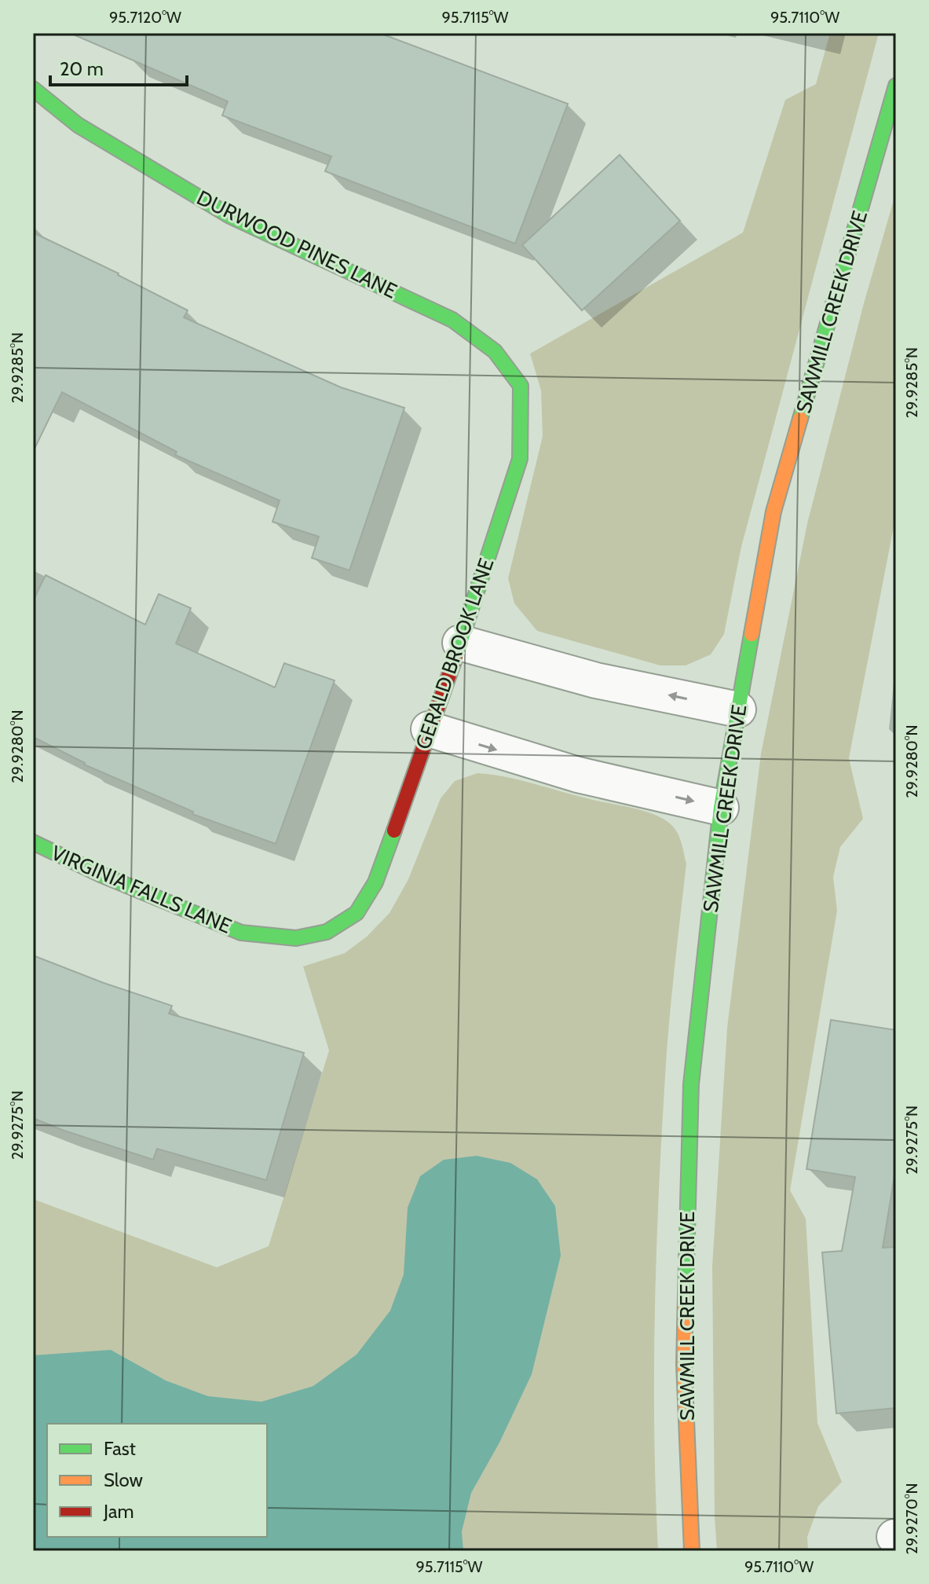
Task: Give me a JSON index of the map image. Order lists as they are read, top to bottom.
{
  "streets": {
    "street": [
      "DURWOOD PINES LANE",
      "SAWMILL CREEK DRIVE",
      "GERALD BROOK LANE",
      "VIRGINIA FALLS LANE"
    ]
  },
  "crossings": [
    ["DURWOOD PINES LANE", "GERALD BROOK LANE"],
    ["GERALD BROOK LANE", "VIRGINIA FALLS LANE"]
  ],
  "legend": ["Fast", "Slow", "Jam"],
  "scale_bar": "20 m",
  "coordinates": [
    "95.7120°W",
    "95.7115°W",
    "95.7110°W",
    "29.9285°N",
    "29.9280°N",
    "29.9275°N",
    "29.9270°N"
  ]
}
